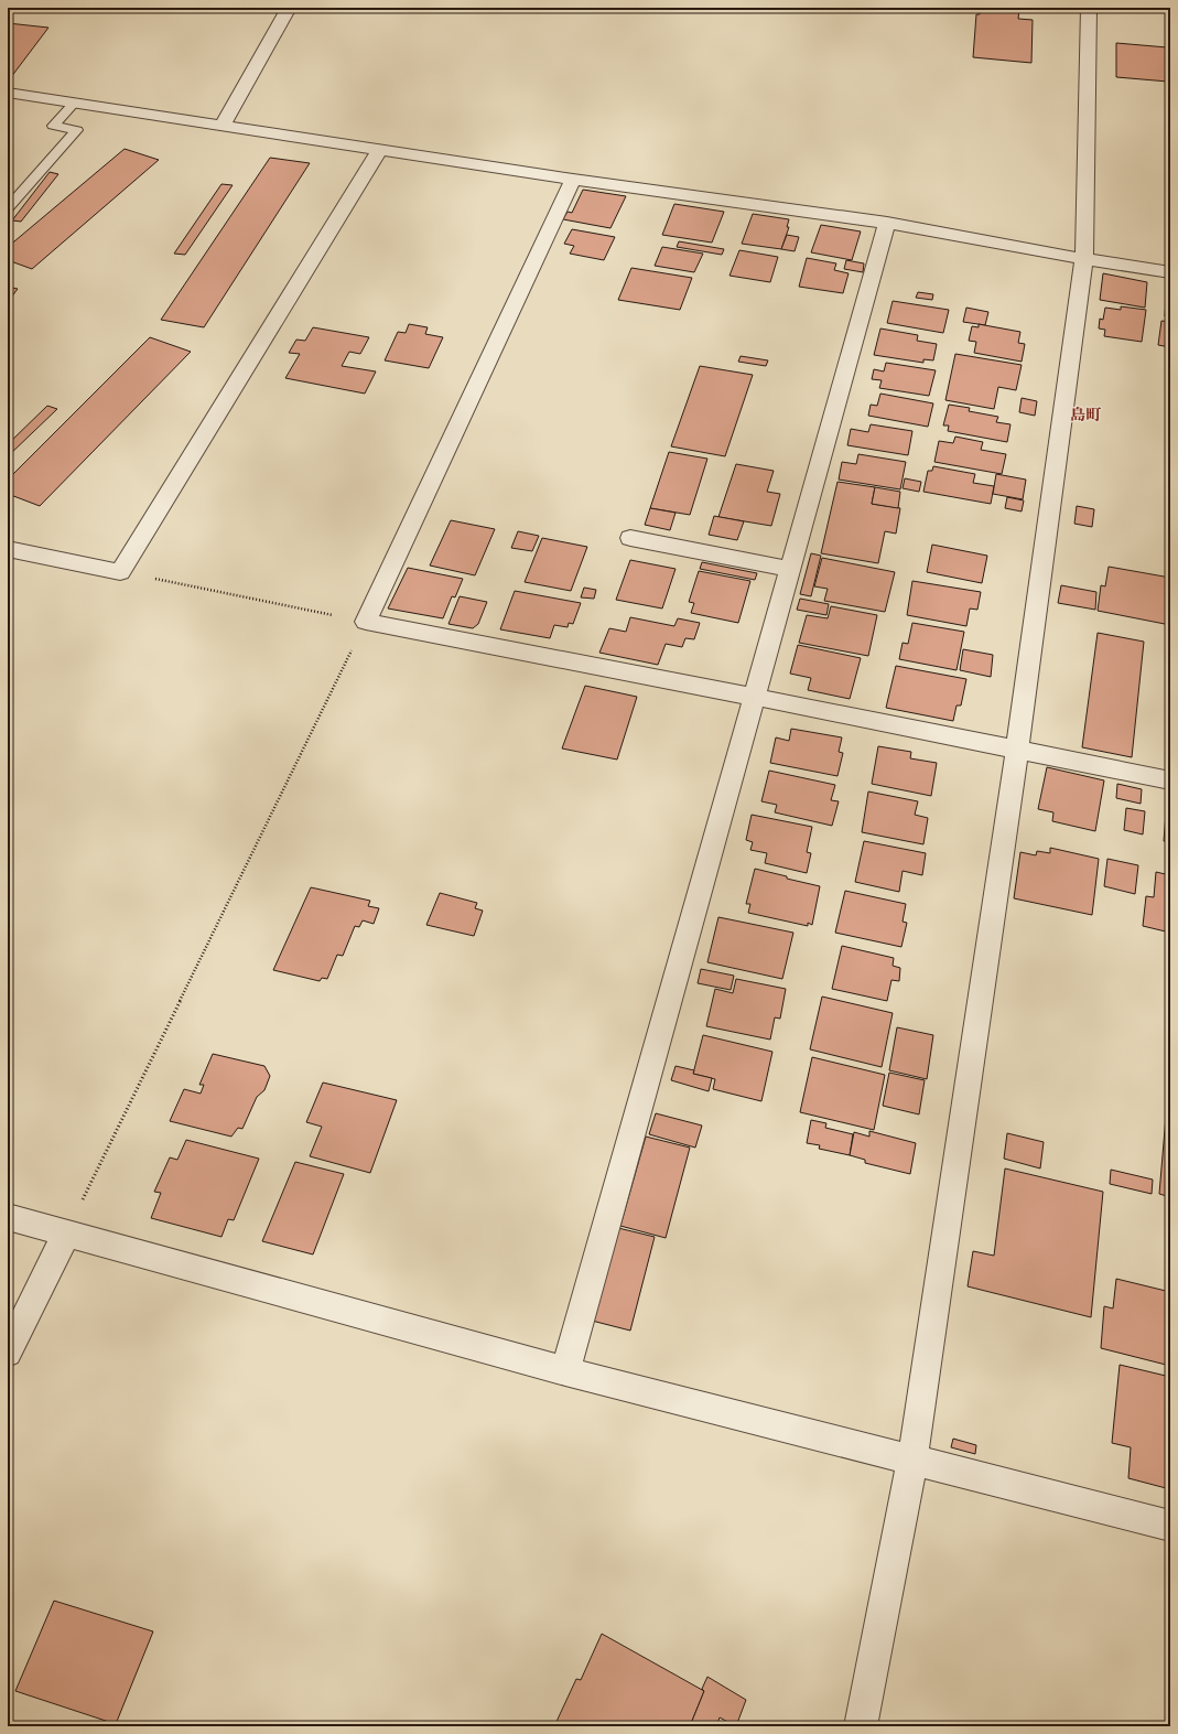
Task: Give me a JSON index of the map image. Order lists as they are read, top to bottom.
{
  "districts": ["島町"]
}
